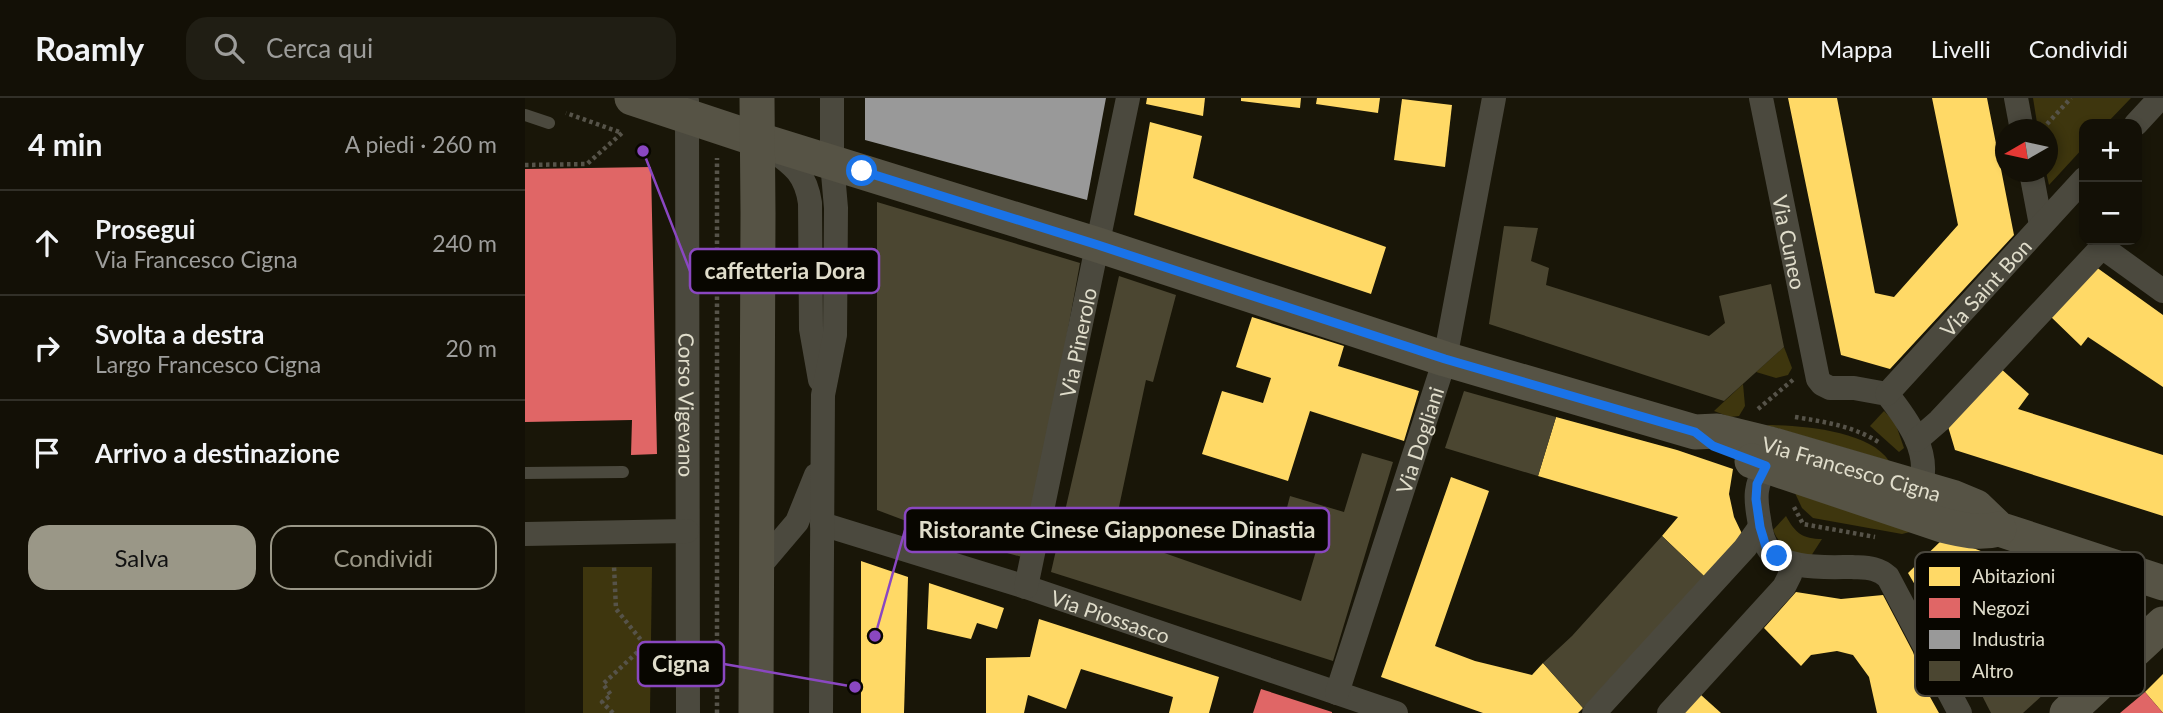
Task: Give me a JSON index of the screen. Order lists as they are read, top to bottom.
{
  "streets": {
    "street": [
      "Via Cuneo",
      "Via Saint Bon",
      "Via Pinerolo",
      "Corso Vigevano",
      "Via Dogliani",
      "Via Francesco Cigna",
      "Via Piossasco"
    ]
  },
  "crossings": [
    ["Via Pinerolo", "Via Francesco Cigna"],
    ["Via Pinerolo", "Via Piossasco"],
    ["Corso Vigevano", "Via Francesco Cigna"],
    ["Via Dogliani", "Via Francesco Cigna"],
    ["Via Dogliani", "Via Piossasco"]
  ],
  "places": ["caffetteria Dora", "Ristorante Cinese Giapponese Dinastia", "Cigna"],
  "legend": [
    "Abitazioni",
    "Negozi",
    "Industria",
    "Altro"
  ],
  "north": "left",
  "page": {
    "header": "Roamly",
    "search": "Cerca qui",
    "nav": ["Mappa", "Livelli", "Condividi"],
    "heading": ["4 min", "A piedi · 260 m"],
    "map_buttons": ["+", "−"],
    "list": [
      ["Prosegui", "Via Francesco Cigna", "240 m"],
      ["Svolta a destra", "Largo Francesco Cigna", "20 m"],
      "Arrivo a destinazione"
    ],
    "buttons": ["Salva", "Condividi"]
  }
}
